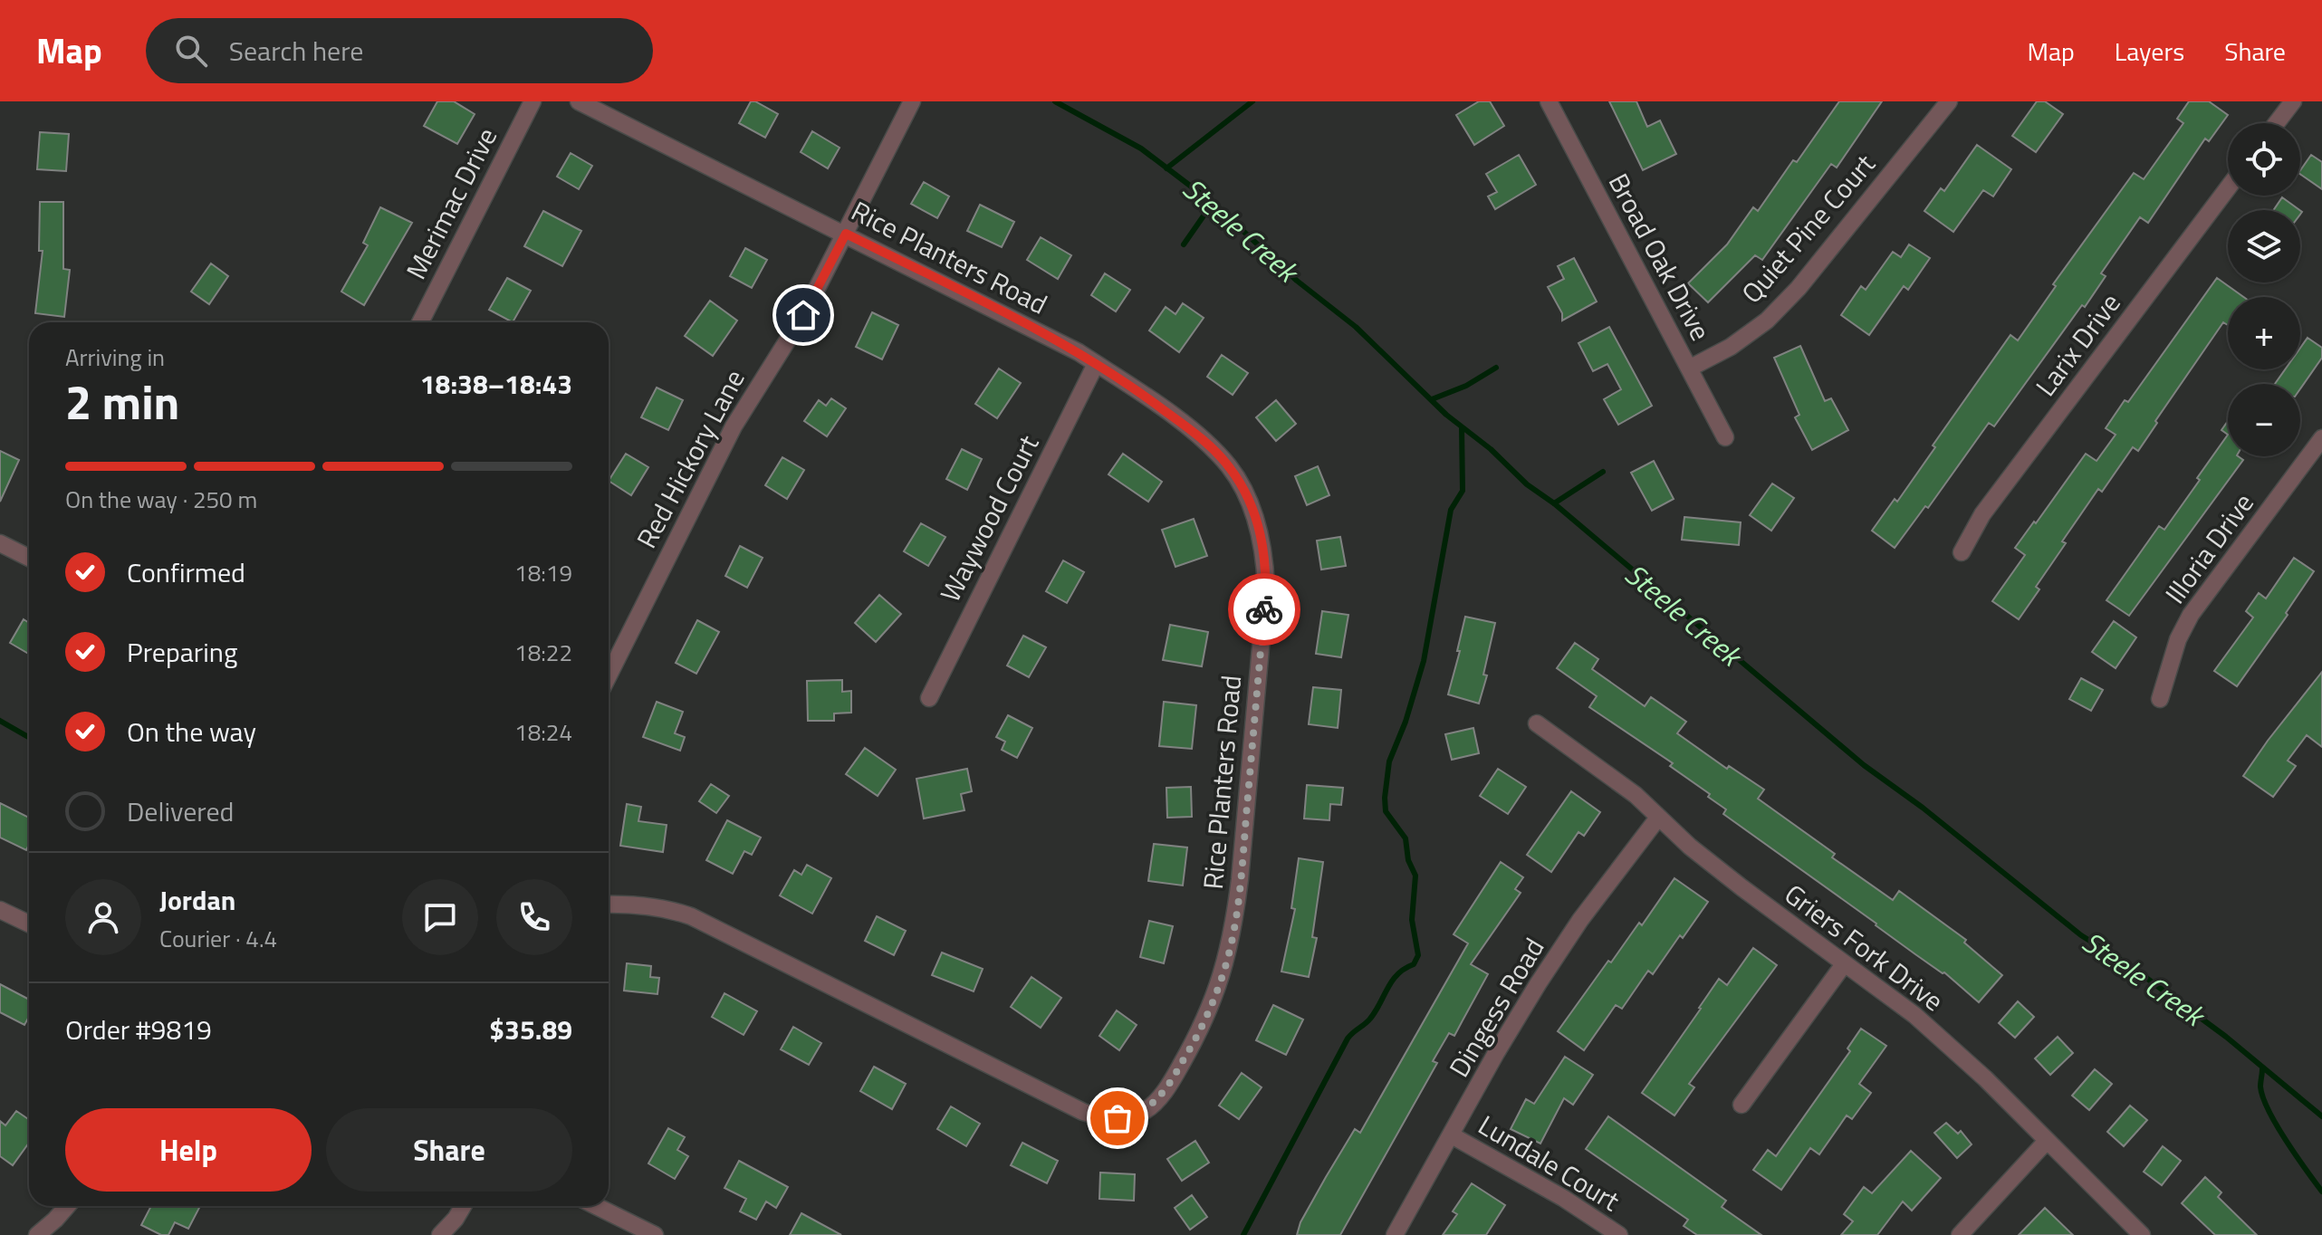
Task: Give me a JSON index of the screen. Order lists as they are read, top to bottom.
{
  "streets": {
    "street": [
      "Merimac Drive",
      "Quiet Pine Court",
      "Broad Oak Drive",
      "Rice Planters Road",
      "Larix Drive",
      "Red Hickory Lane",
      "Waywood Court",
      "Illoria Drive",
      "Griers Fork Drive",
      "Dingess Road",
      "Lundale Court"
    ]
  },
  "crossings": [
    ["Quiet Pine Court", "Broad Oak Drive"],
    ["Rice Planters Road", "Red Hickory Lane"],
    ["Rice Planters Road", "Waywood Court"],
    ["Griers Fork Drive", "Dingess Road"],
    ["Dingess Road", "Lundale Court"]
  ],
  "water": ["Steele Creek"],
  "page": {
    "header": "Map",
    "search": "Search here",
    "nav": ["Map", "Layers", "Share"],
    "map_buttons": ["+", "−"],
    "heading": ["2 min", "Arriving in", "18:38–18:43"],
    "panel": [
      "Jordan",
      "Courier · 4.4",
      "Order #9819",
      "$35.89"
    ],
    "bar": "On the way · 250 m",
    "list": [
      ["Confirmed", "18:19"],
      ["Preparing", "18:22"],
      ["On the way", "18:24"],
      "Delivered"
    ],
    "buttons": ["Help", "Share"]
  }
}
